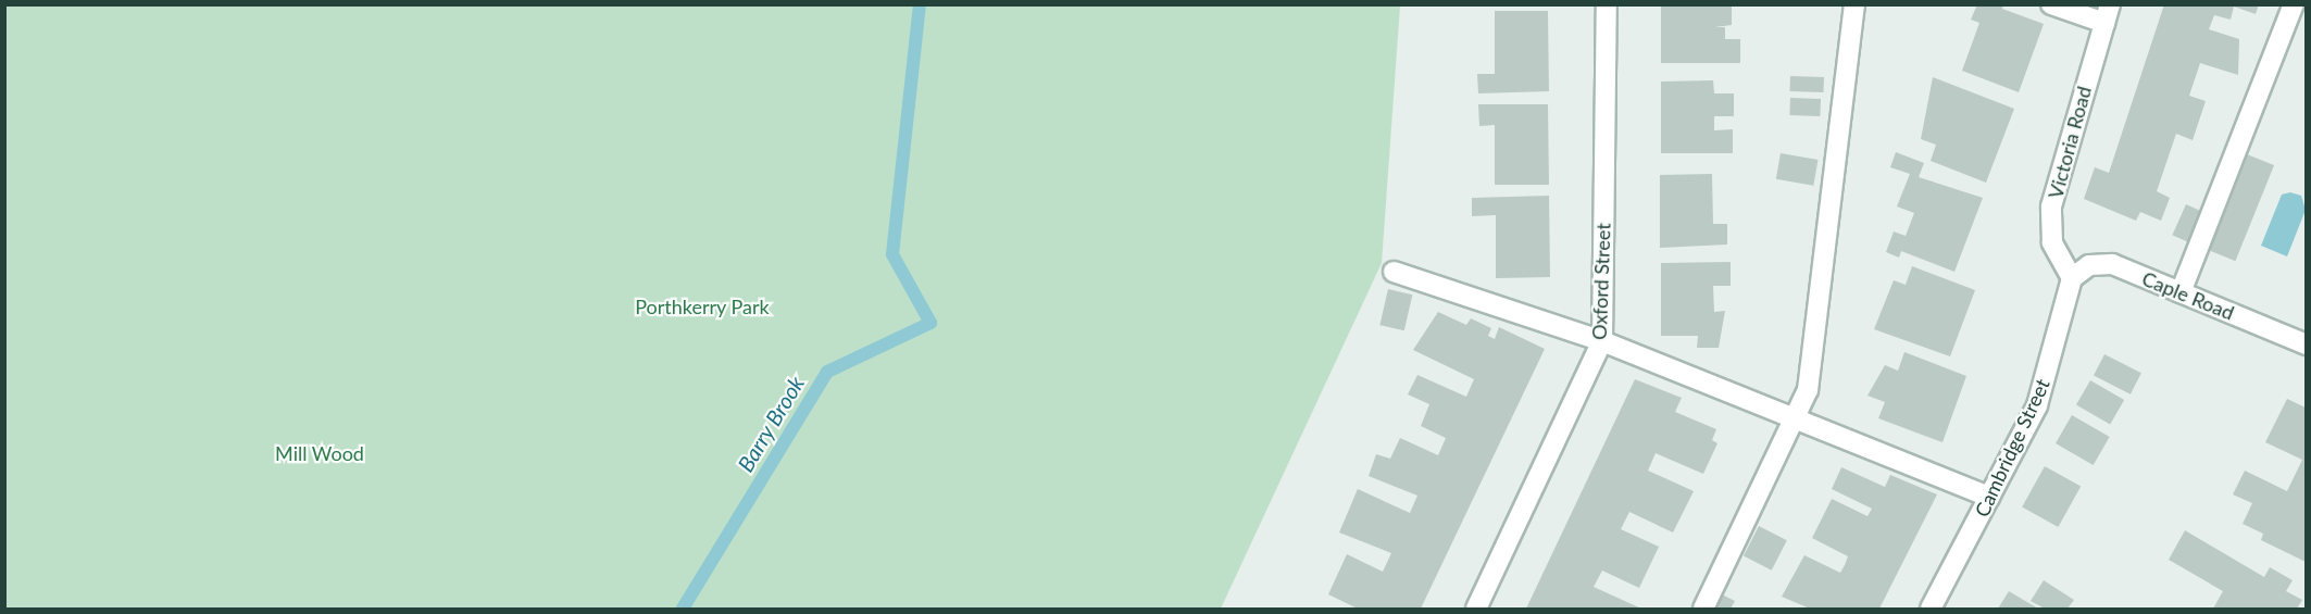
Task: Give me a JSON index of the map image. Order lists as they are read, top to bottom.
{
  "streets": {
    "street": [
      "Victoria Road",
      "Oxford Street",
      "Caple Road",
      "Cambridge Street"
    ]
  },
  "crossings": [
    ["Victoria Road", "Caple Road"],
    ["Victoria Road", "Cambridge Street"],
    ["Caple Road", "Cambridge Street"]
  ],
  "water": ["Barry Brook"],
  "parks": ["Porthkerry Park", "Mill Wood"]
}
